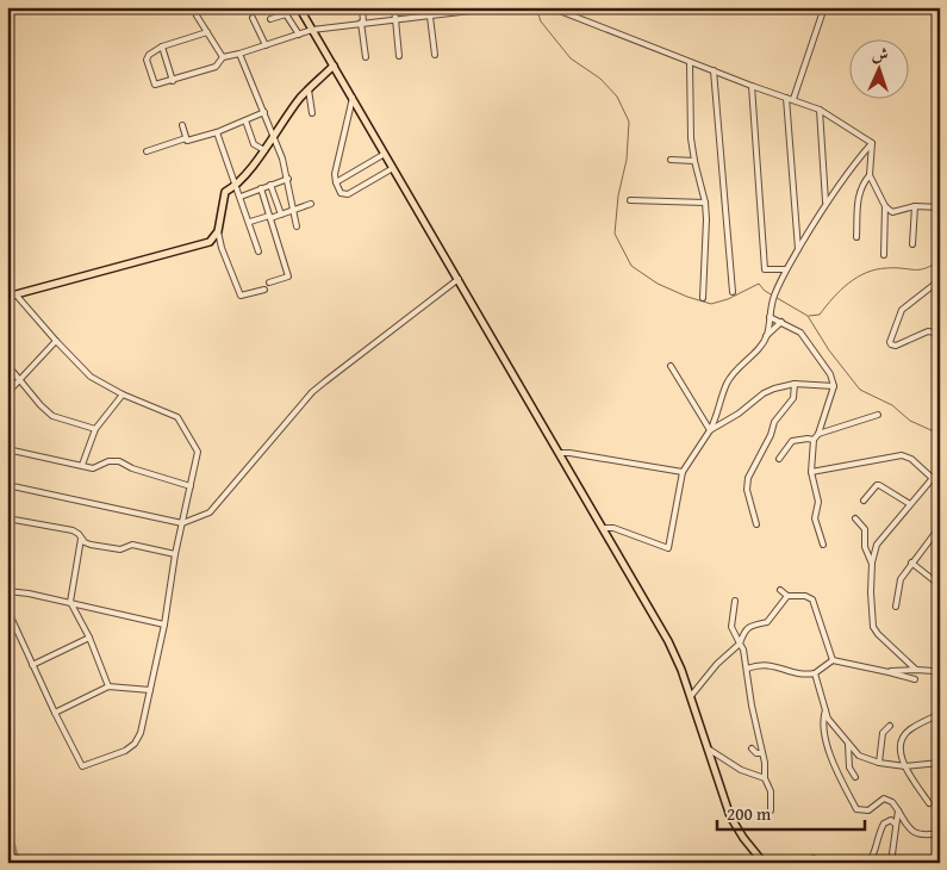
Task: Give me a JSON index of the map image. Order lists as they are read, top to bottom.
{
  "scale_bar": "200 m",
  "north": "top"
}
